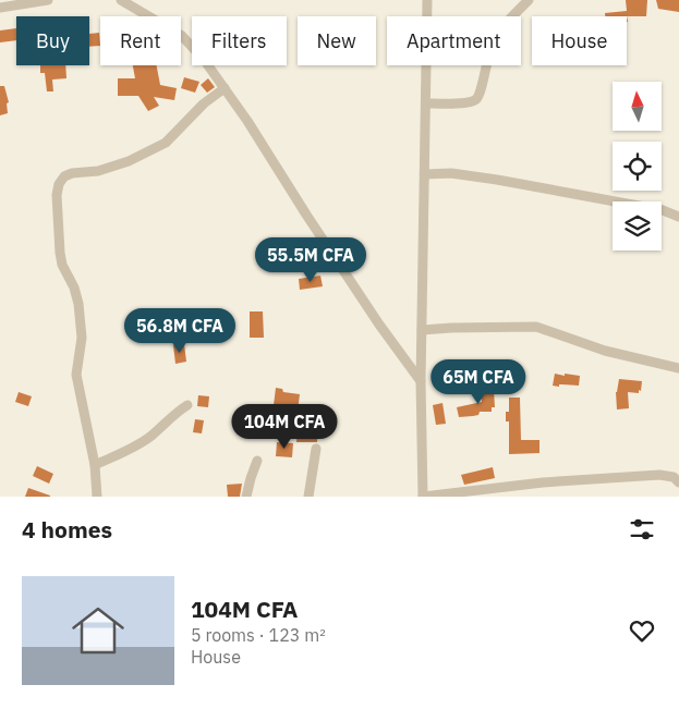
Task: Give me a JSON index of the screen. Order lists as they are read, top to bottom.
{
  "north": "top",
  "page": {
    "chip": [
      "Buy",
      "Rent",
      "Filters",
      "New",
      "Apartment",
      "House"
    ],
    "price": [
      "55.5M CFA",
      "56.8M CFA",
      "65M CFA",
      "104M CFA"
    ],
    "heading": "4 homes",
    "list": [
      {
        "name": "104M CFA",
        "note": "5 rooms · 123 m² · House"
      }
    ]
  }
}
